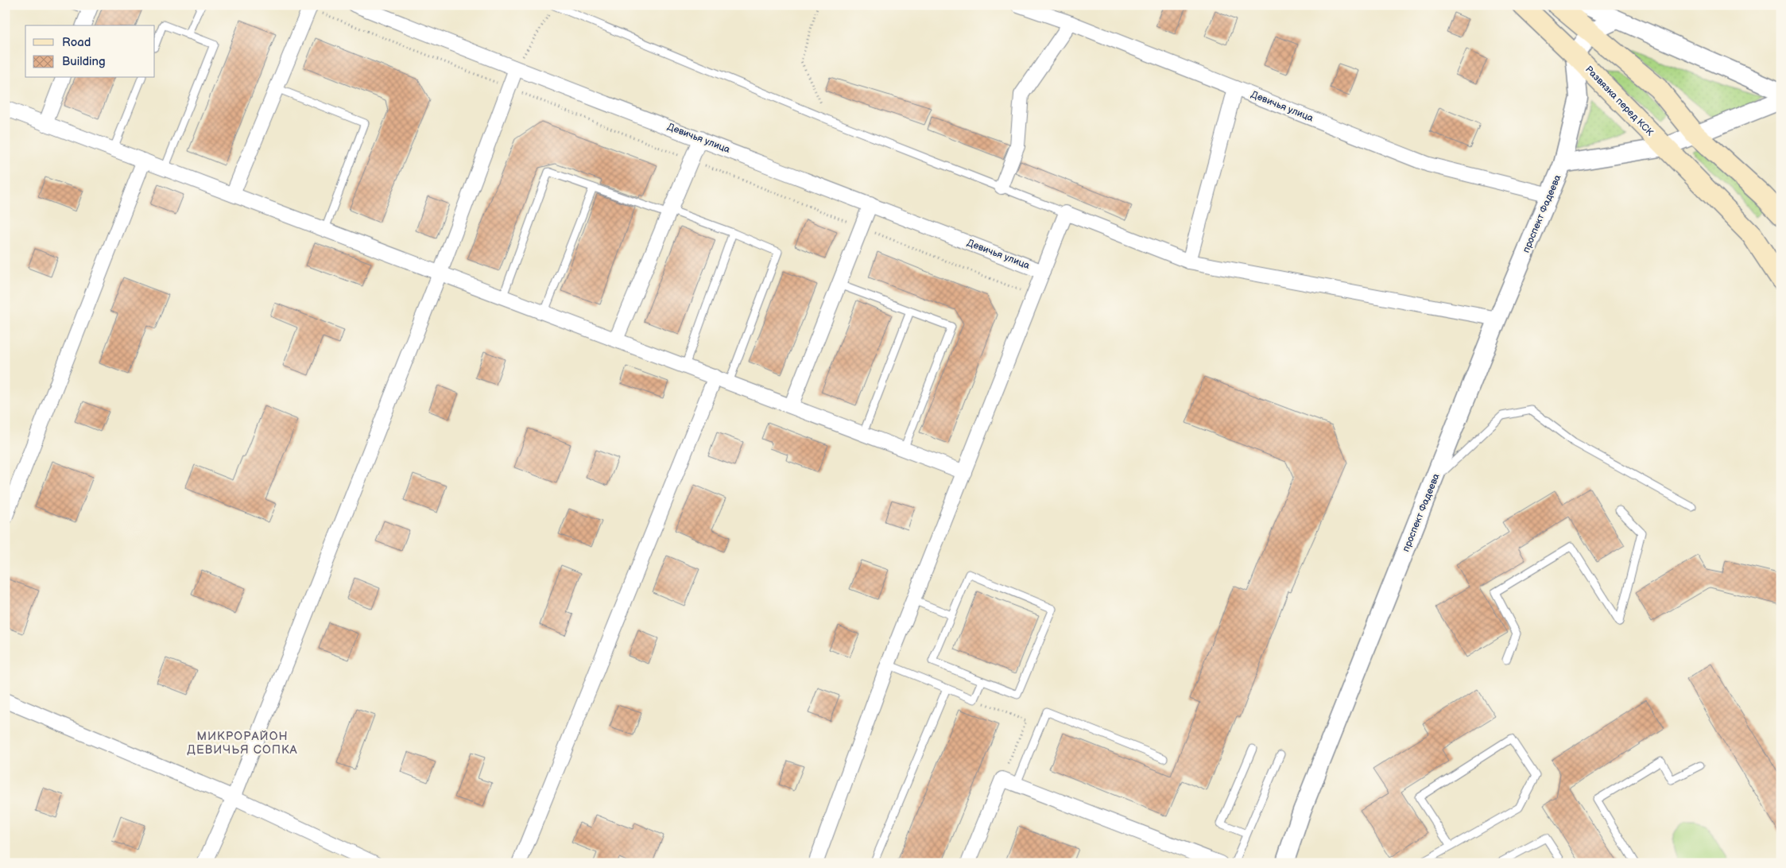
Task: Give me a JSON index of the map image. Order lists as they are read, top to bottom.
{
  "streets": {
    "main road": ["Развязка перед КСК"],
    "street": ["Девичья улица", "проспект Фадеева"]
  },
  "crossings": [
    ["Развязка перед КСК", "проспект Фадеева"],
    ["Девичья улица", "проспект Фадеева"]
  ],
  "districts": ["МИКРОРАЙОН ДЕВИЧЬЯ СОПКА"],
  "legend": ["Road", "Building"]
}
